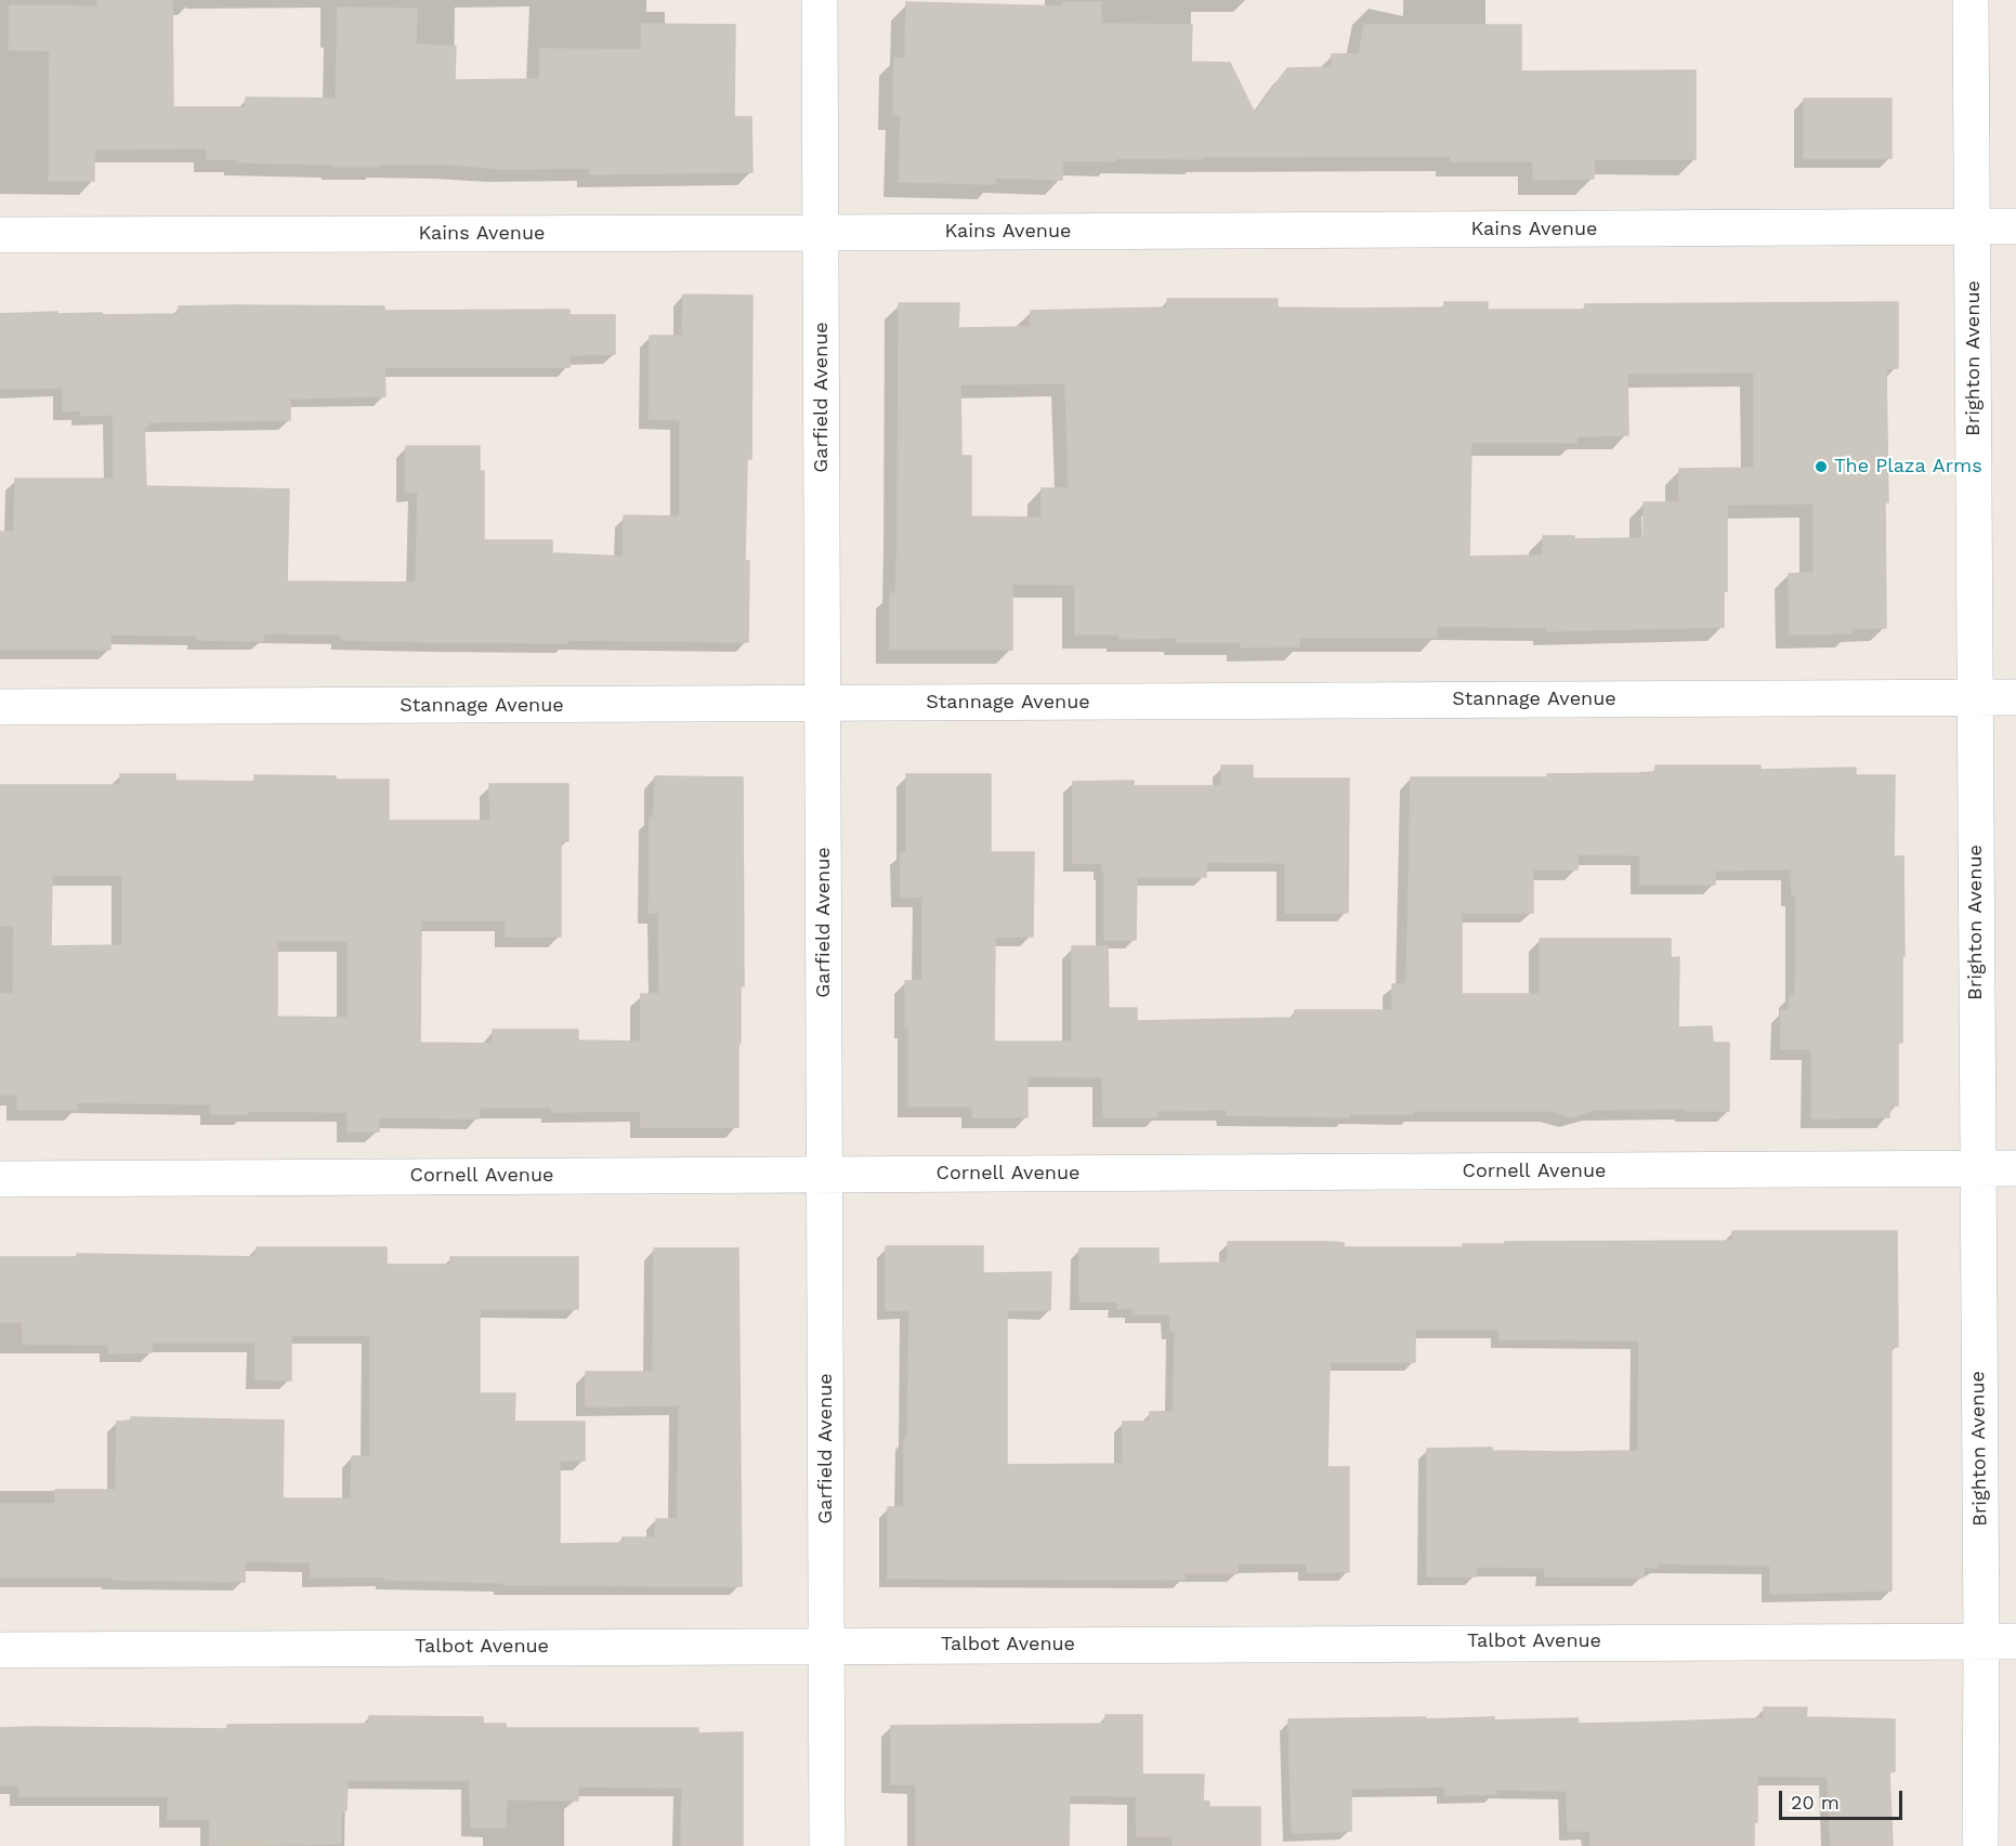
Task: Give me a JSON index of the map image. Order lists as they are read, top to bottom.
{
  "streets": {
    "street": [
      "Kains Avenue",
      "Brighton Avenue",
      "Garfield Avenue",
      "Stannage Avenue",
      "Cornell Avenue",
      "Talbot Avenue"
    ]
  },
  "crossings": [
    ["Kains Avenue", "Brighton Avenue"],
    ["Kains Avenue", "Garfield Avenue"],
    ["Brighton Avenue", "Stannage Avenue"],
    ["Brighton Avenue", "Cornell Avenue"],
    ["Brighton Avenue", "Talbot Avenue"],
    ["Garfield Avenue", "Stannage Avenue"],
    ["Garfield Avenue", "Cornell Avenue"],
    ["Garfield Avenue", "Talbot Avenue"]
  ],
  "places": ["The Plaza Arms"],
  "scale_bar": "20 m"
}
